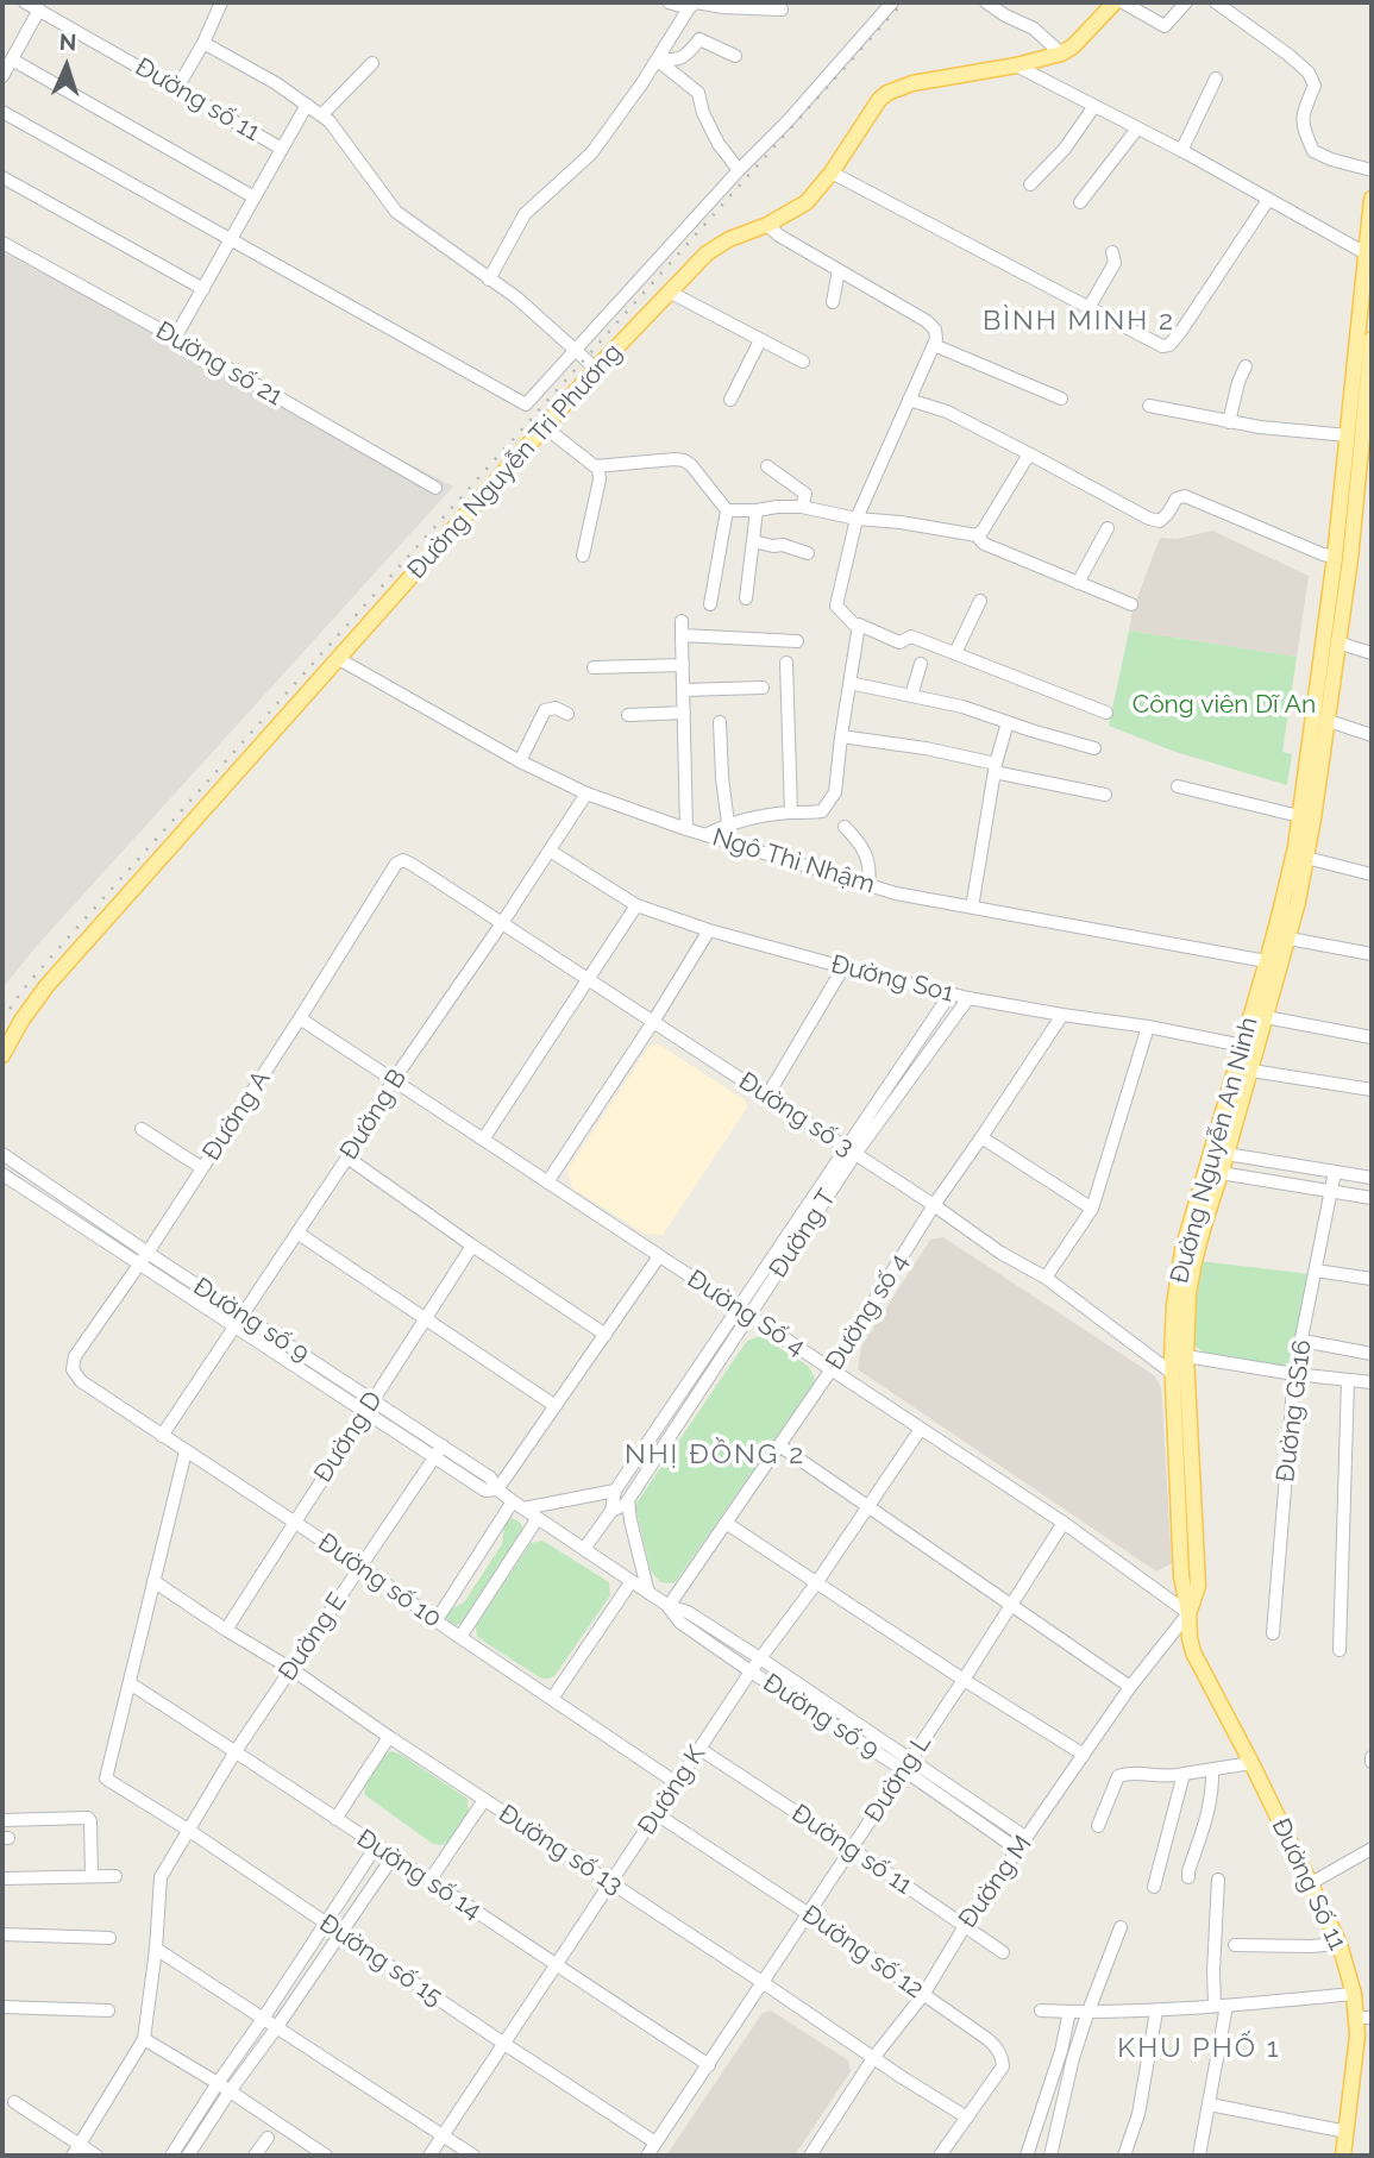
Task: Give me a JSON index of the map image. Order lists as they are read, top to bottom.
{
  "streets": {
    "main road": ["Đường Nguyễn Tri Phương", "Đường Nguyễn An Ninh", "Đường Số 11"],
    "street": [
      "Đường số 11",
      "Đường số 21",
      "Ngô Thì Nhậm",
      "Đường So1",
      "Đường B",
      "Đường số 3",
      "Đường A",
      "Đường T",
      "Đường số 4",
      "Đường Số 4",
      "Đường số 9",
      "Đường GS16",
      "Đường D",
      "Đường số 10",
      "Đường E",
      "Đường L",
      "Đường K",
      "Đường số 13",
      "Đường số 14",
      "Đường M",
      "Đường số 12",
      "Đường số 15"
    ]
  },
  "crossings": [
    ["Đường số 11", "Đường L"],
    ["Đường số 11", "Đường K"],
    ["Đường số 11", "Đường M"],
    ["Đường Nguyễn Tri Phương", "Ngô Thì Nhậm"],
    ["Ngô Thì Nhậm", "Đường B"],
    ["Ngô Thì Nhậm", "Đường Nguyễn An Ninh"],
    ["Đường So1", "Đường B"],
    ["Đường So1", "Đường Nguyễn An Ninh"],
    ["Đường So1", "Đường T"],
    ["Đường So1", "Đường số 4"],
    ["Đường B", "Đường số 3"],
    ["Đường B", "Đường Số 4"],
    ["Đường B", "Đường số 9"],
    ["Đường B", "Đường số 10"],
    ["Đường số 3", "Đường A"],
    ["Đường số 3", "Đường Nguyễn An Ninh"],
    ["Đường số 3", "Đường T"],
    ["Đường số 3", "Đường số 4"],
    ["Đường A", "Đường Số 4"],
    ["Đường A", "Đường số 9"],
    ["Đường A", "Đường số 10"],
    ["Đường Nguyễn An Ninh", "Đường Số 4"],
    ["Đường Nguyễn An Ninh", "Đường M"],
    ["Đường Nguyễn An Ninh", "Đường Số 11"],
    ["Đường T", "Đường Số 4"],
    ["Đường T", "Đường số 9"],
    ["Đường số 4", "Đường Số 4"],
    ["Đường số 4", "Đường số 9"],
    ["Đường Số 4", "Đường L"],
    ["Đường Số 4", "Đường K"],
    ["Đường Số 4", "Đường M"],
    ["Đường Số 4", "Đường Số 11"],
    ["Đường số 9", "Đường D"],
    ["Đường số 9", "Đường E"],
    ["Đường số 9", "Đường L"],
    ["Đường số 9", "Đường K"],
    ["Đường số 9", "Đường M"],
    ["Đường D", "Đường số 10"],
    ["Đường D", "Đường số 13"],
    ["Đường số 10", "Đường E"],
    ["Đường số 10", "Đường K"],
    ["Đường E", "Đường số 13"],
    ["Đường E", "Đường số 14"],
    ["Đường E", "Đường số 15"],
    ["Đường L", "Đường số 13"],
    ["Đường L", "Đường số 14"],
    ["Đường L", "Đường số 12"],
    ["Đường L", "Đường số 15"],
    ["Đường K", "Đường số 13"],
    ["Đường K", "Đường số 14"],
    ["Đường K", "Đường số 12"],
    ["Đường K", "Đường số 15"],
    ["Đường số 13", "Đường M"],
    ["Đường số 13", "Đường số 12"],
    ["Đường số 14", "Đường số 15"],
    ["Đường M", "Đường Số 11"],
    ["Đường M", "Đường số 12"]
  ],
  "districts": ["BÌNH MINH 2", "NHỊ ĐỒNG 2", "KHU PHỐ 1"],
  "parks": ["Công viên Dĩ An"],
  "north": "top"
}
